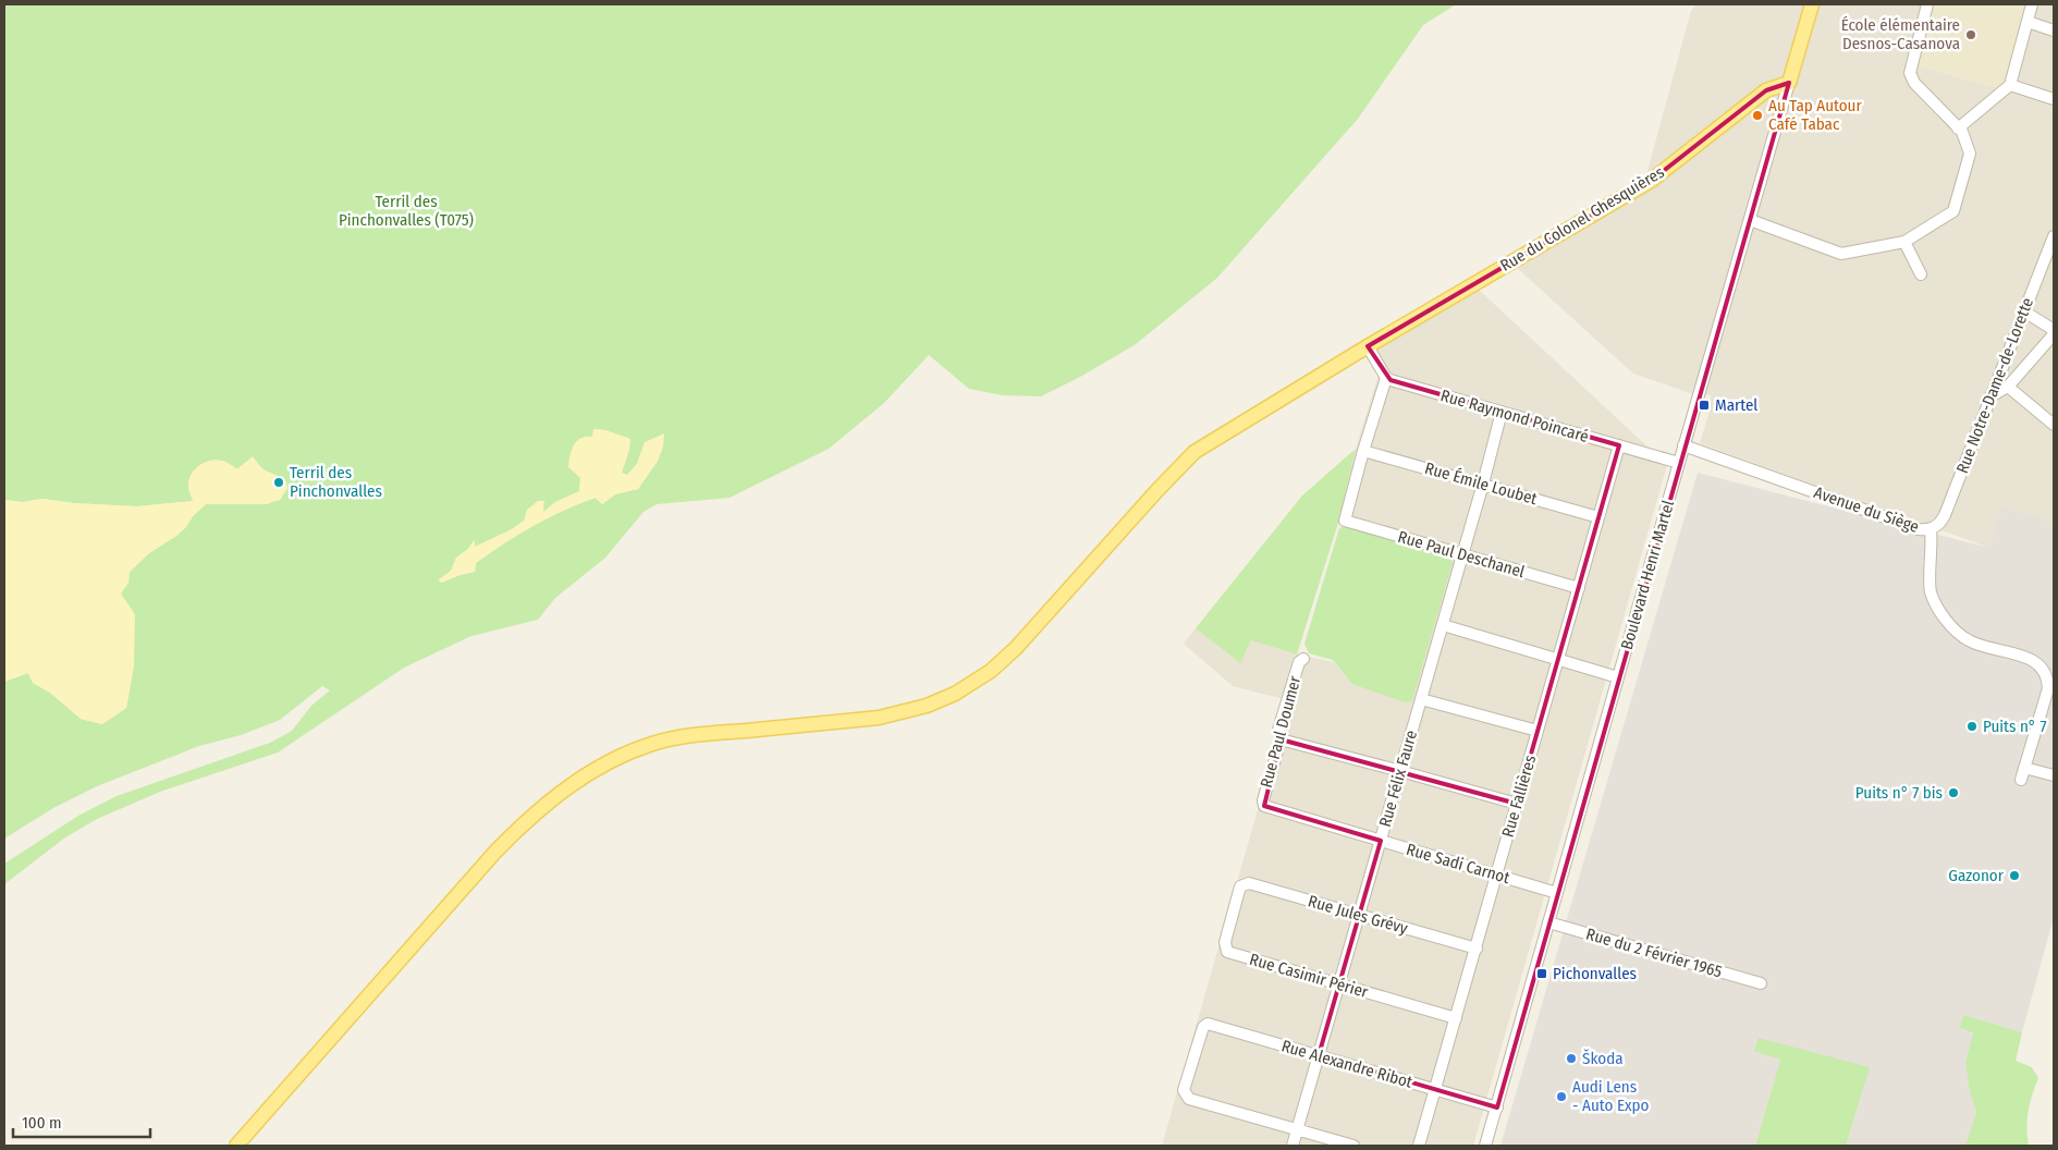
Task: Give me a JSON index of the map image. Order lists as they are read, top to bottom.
{
  "streets": {
    "main road": ["Rue du Colonel Ghesquières", "Boulevard Henri Martel"],
    "street": [
      "Rue Notre-Dame-de-Lorette",
      "Rue Raymond Poincaré",
      "Rue Émile Loubet",
      "Avenue du Siège",
      "Rue Paul Deschanel",
      "Rue Paul Doumer",
      "Rue Félix Faure",
      "Rue Fallières",
      "Rue Sadi Carnot",
      "Rue Jules Grévy",
      "Rue du 2 Février 1965",
      "Rue Casimir Périer",
      "Rue Alexandre Ribot"
    ]
  },
  "crossings": [
    ["Rue du Colonel Ghesquières", "Boulevard Henri Martel"],
    ["Rue Notre-Dame-de-Lorette", "Avenue du Siège"],
    ["Rue Raymond Poincaré", "Boulevard Henri Martel"],
    ["Rue Raymond Poincaré", "Rue Félix Faure"],
    ["Rue Raymond Poincaré", "Rue Fallières"],
    ["Rue Émile Loubet", "Rue Paul Deschanel"],
    ["Rue Émile Loubet", "Rue Félix Faure"],
    ["Rue Émile Loubet", "Rue Fallières"],
    ["Avenue du Siège", "Boulevard Henri Martel"],
    ["Rue Paul Deschanel", "Rue Félix Faure"],
    ["Rue Paul Deschanel", "Rue Fallières"],
    ["Boulevard Henri Martel", "Rue Sadi Carnot"],
    ["Boulevard Henri Martel", "Rue du 2 Février 1965"],
    ["Boulevard Henri Martel", "Rue Alexandre Ribot"],
    ["Rue Paul Doumer", "Rue Sadi Carnot"],
    ["Rue Félix Faure", "Rue Sadi Carnot"],
    ["Rue Félix Faure", "Rue Jules Grévy"],
    ["Rue Félix Faure", "Rue Casimir Périer"],
    ["Rue Félix Faure", "Rue Alexandre Ribot"],
    ["Rue Fallières", "Rue Sadi Carnot"],
    ["Rue Fallières", "Rue Jules Grévy"],
    ["Rue Fallières", "Rue Casimir Périer"],
    ["Rue Fallières", "Rue Alexandre Ribot"],
    ["Rue Jules Grévy", "Rue Casimir Périer"]
  ],
  "parks": ["Terril des Pinchonvalles (T075)"],
  "places": {
    "other": [
      "École élémentaire Desnos-Casanova",
      "Au Tap Autour Café Tabac",
      "Terril des Pinchonvalles",
      "Puits n° 7",
      "Puits n° 7 bis",
      "Gazonor",
      "Škoda",
      "Audi Lens - Auto Expo"
    ],
    "transit": ["Martel", "Pichonvalles"]
  },
  "scale_bar": "100 m"
}
